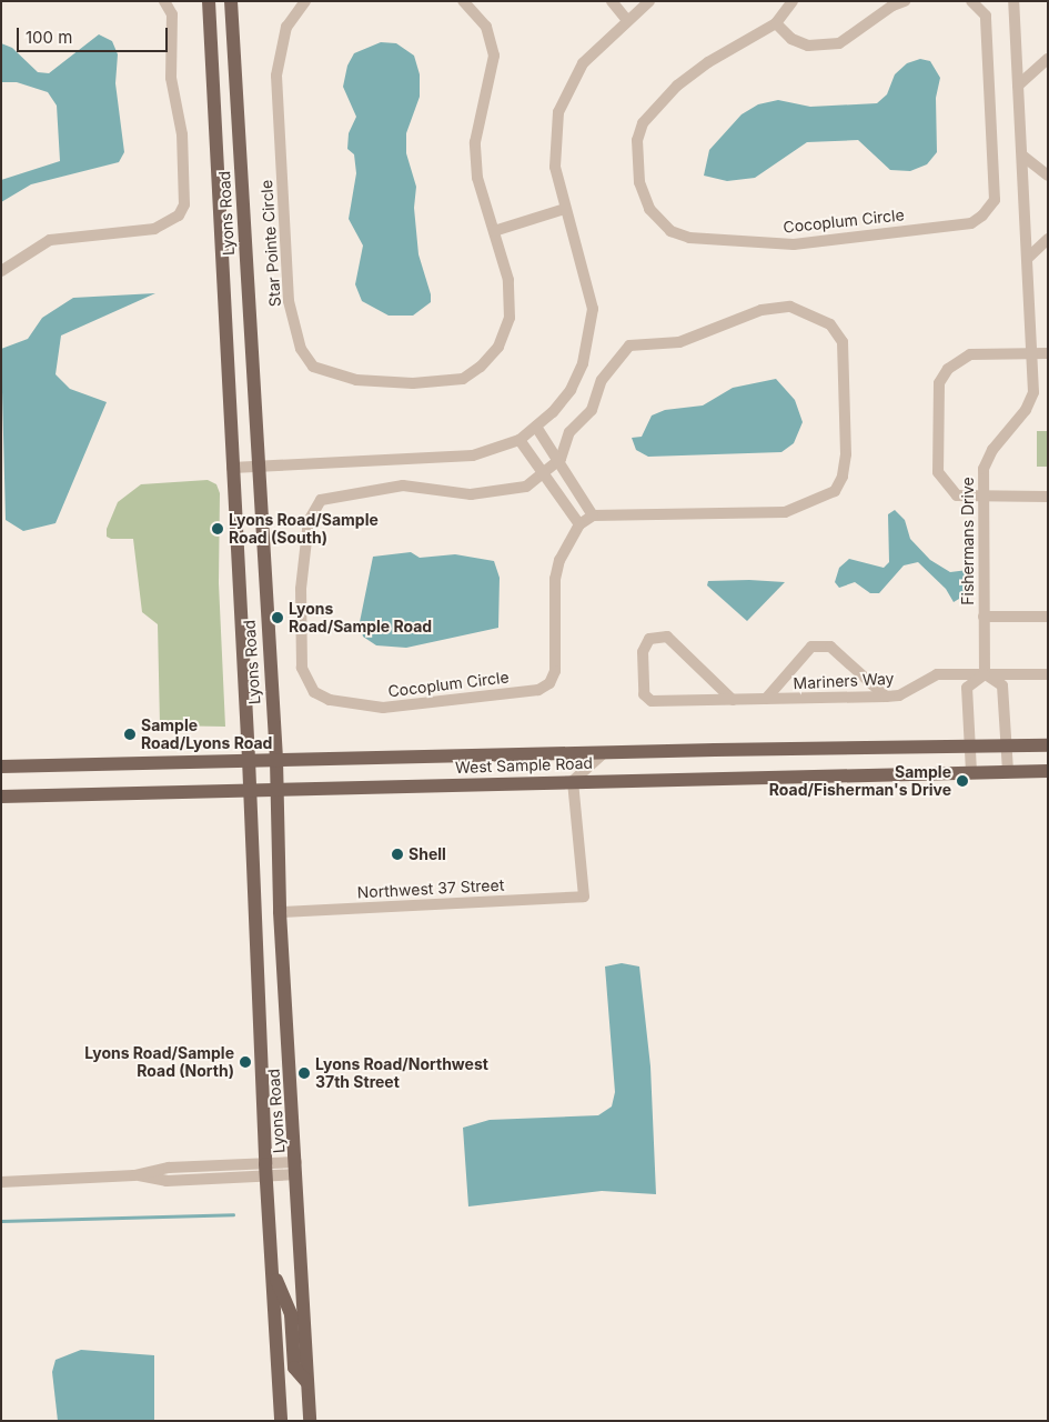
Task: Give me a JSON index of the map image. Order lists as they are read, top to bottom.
{
  "streets": {
    "main road": ["Lyons Road", "West Sample Road"],
    "street": [
      "Cocoplum Circle",
      "Star Pointe Circle",
      "Fishermans Drive",
      "Mariners Way",
      "Northwest 37 Street"
    ]
  },
  "crossings": [
    ["Lyons Road", "West Sample Road"],
    ["Lyons Road", "Northwest 37 Street"],
    ["Fishermans Drive", "Mariners Way"],
    ["West Sample Road", "Northwest 37 Street"]
  ],
  "places": [
    "Lyons Road/Sample Road (South)",
    "Lyons Road/Sample Road",
    "Sample Road/Lyons Road",
    "Sample Road/Fisherman's Drive",
    "Shell",
    "Lyons Road/Sample Road (North)",
    "Lyons Road/Northwest 37th Street"
  ],
  "scale_bar": "100 m"
}
